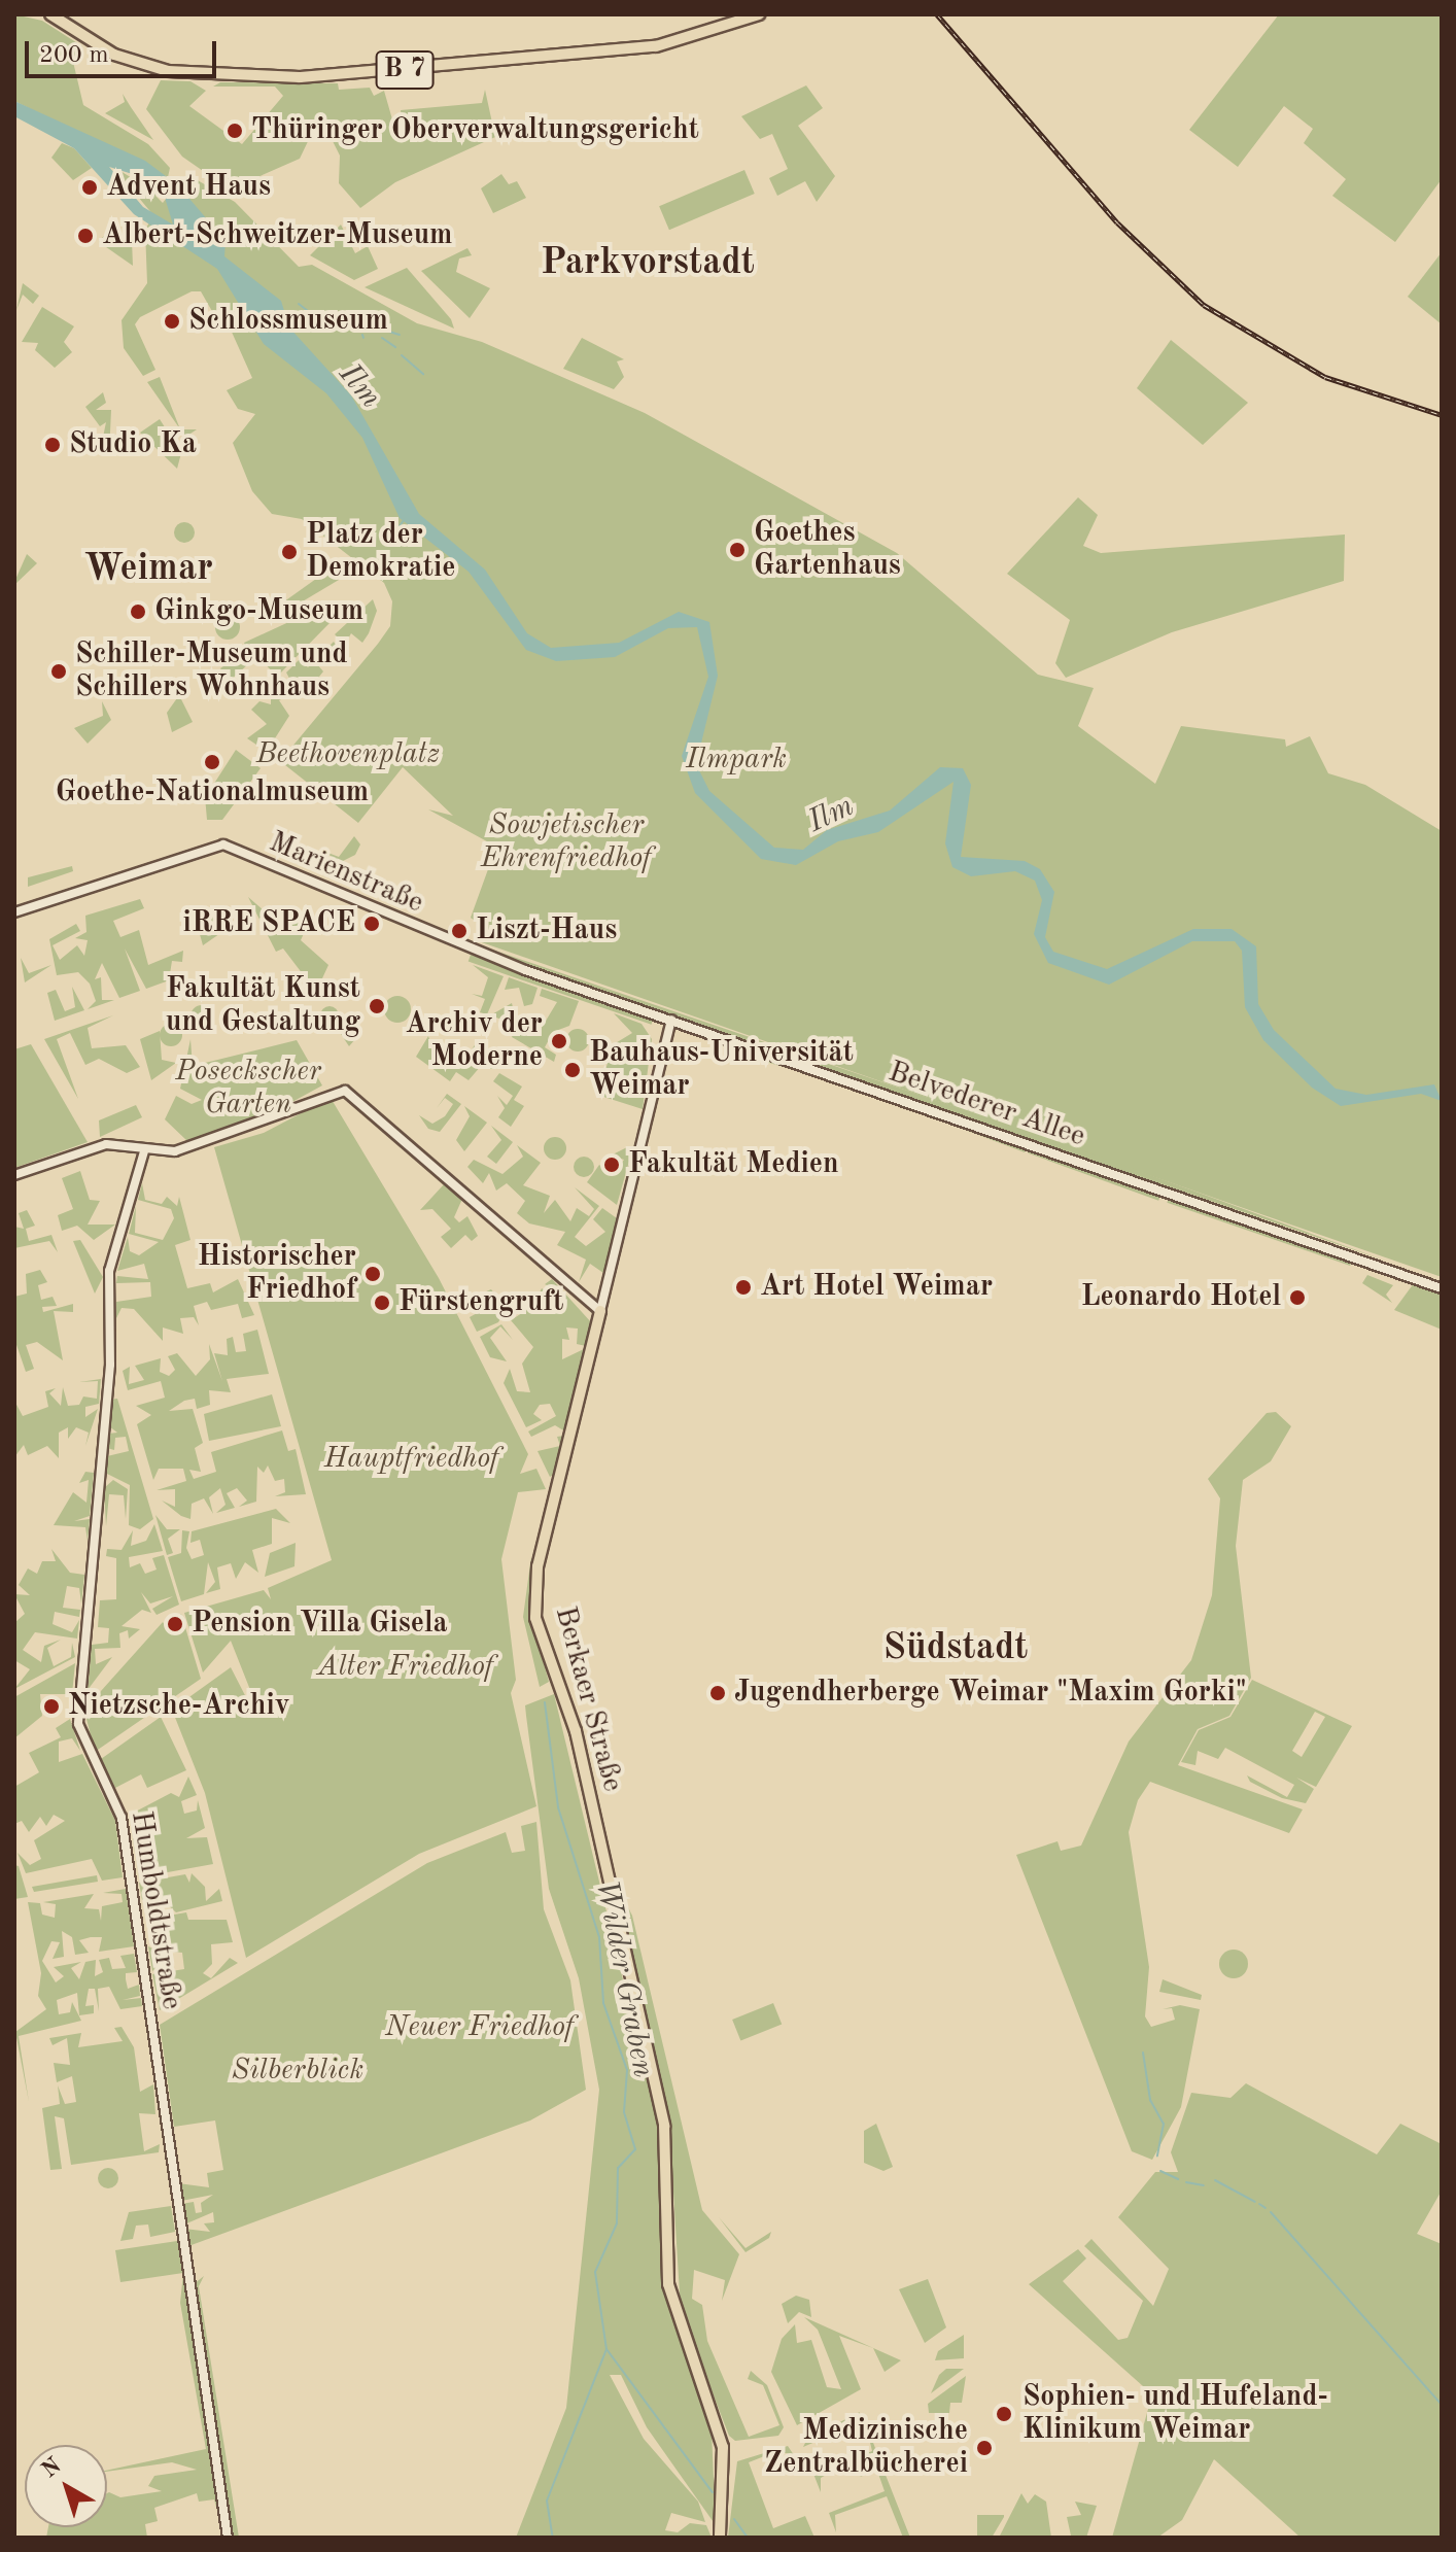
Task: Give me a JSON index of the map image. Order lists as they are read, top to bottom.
{
  "streets": {
    "main road": ["B 7", "Berkaer Straße"],
    "street": ["Marienstraße", "Belvederer Allee", "Humboldtstraße"]
  },
  "crossings": [
    ["Marienstraße", "Belvederer Allee"],
    ["Belvederer Allee", "Berkaer Straße"]
  ],
  "districts": ["Parkvorstadt", "Weimar", "Südstadt"],
  "water": ["Ilm", "Wilder Graben"],
  "parks": [
    "Beethovenplatz",
    "Ilmpark",
    "Sowjetischer Ehrenfriedhof",
    "Poseckscher Garten",
    "Hauptfriedhof",
    "Alter Friedhof",
    "Neuer Friedhof",
    "Silberblick"
  ],
  "places": [
    "Thüringer Oberverwaltungsgericht",
    "Advent Haus",
    "Albert-Schweitzer-Museum",
    "Schlossmuseum",
    "Studio Ka",
    "Goethes Gartenhaus",
    "Platz der Demokratie",
    "Ginkgo-Museum",
    "Schiller-Museum und Schillers Wohnhaus",
    "Goethe-Nationalmuseum",
    "iRRE SPACE",
    "Liszt-Haus",
    "Fakultät Kunst und Gestaltung",
    "Archiv der Moderne",
    "Bauhaus-Universität Weimar",
    "Fakultät Medien",
    "Historischer Friedhof",
    "Art Hotel Weimar",
    "Leonardo Hotel",
    "Fürstengruft",
    "Pension Villa Gisela",
    "Jugendherberge Weimar \"Maxim Gorki\"",
    "Nietzsche-Archiv",
    "Sophien- und Hufeland- Klinikum Weimar",
    "Medizinische Zentralbücherei"
  ],
  "scale_bar": "200 m",
  "north": "top left"
}
